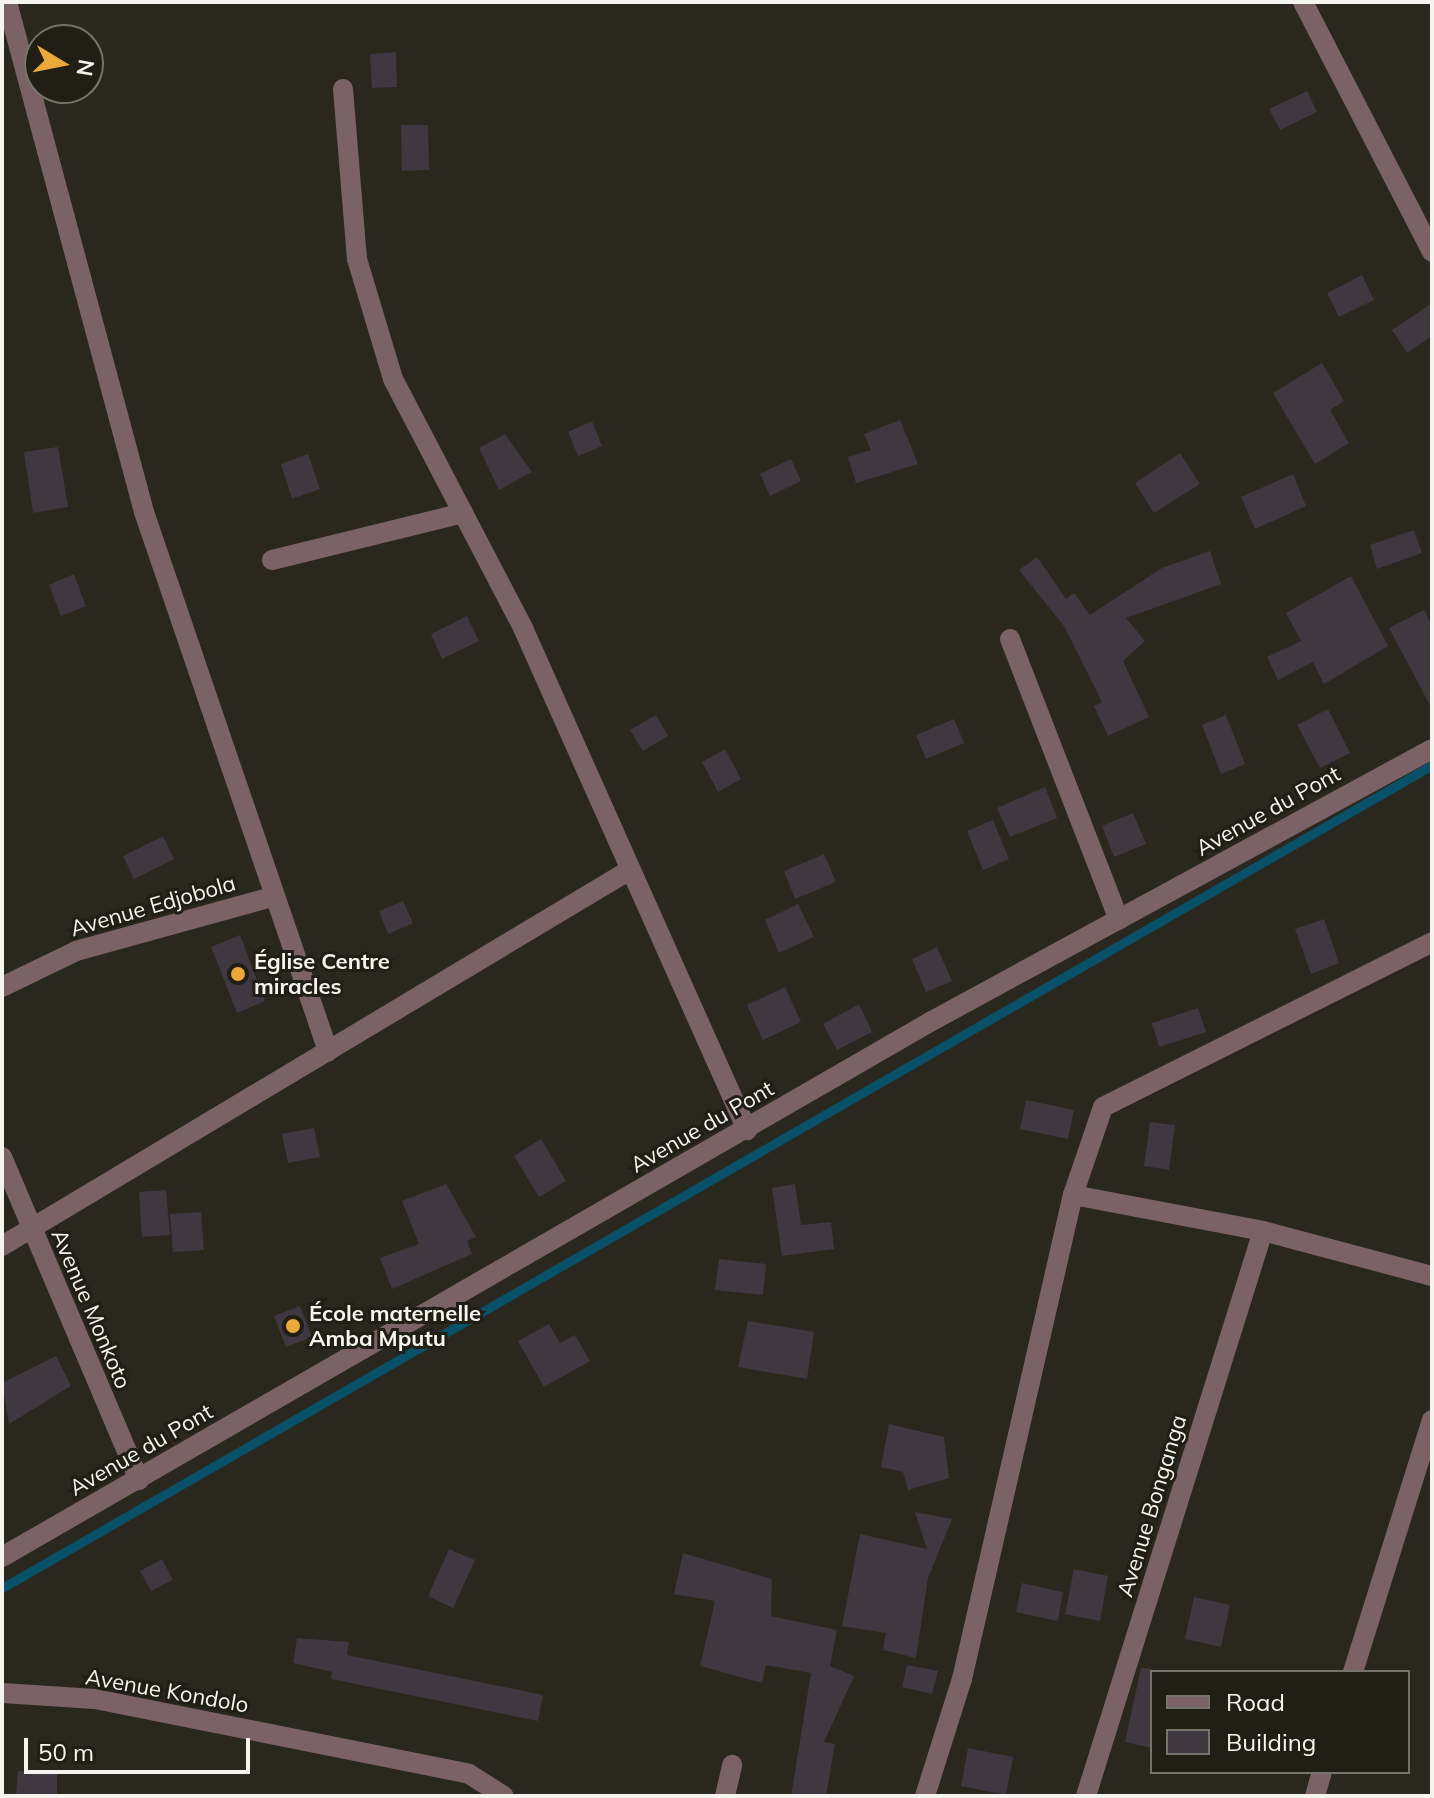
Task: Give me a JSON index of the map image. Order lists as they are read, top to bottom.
{
  "streets": {
    "street": [
      "Avenue du Pont",
      "Avenue Edjobola",
      "Avenue Monkoto",
      "Avenue Bonganga",
      "Avenue Kondolo"
    ]
  },
  "crossings": [
    ["Avenue du Pont", "Avenue Monkoto"]
  ],
  "places": ["Église Centre miracles", "École maternelle Amba Mputu"],
  "legend": ["Road", "Building"],
  "scale_bar": "50 m",
  "north": "right"
}
